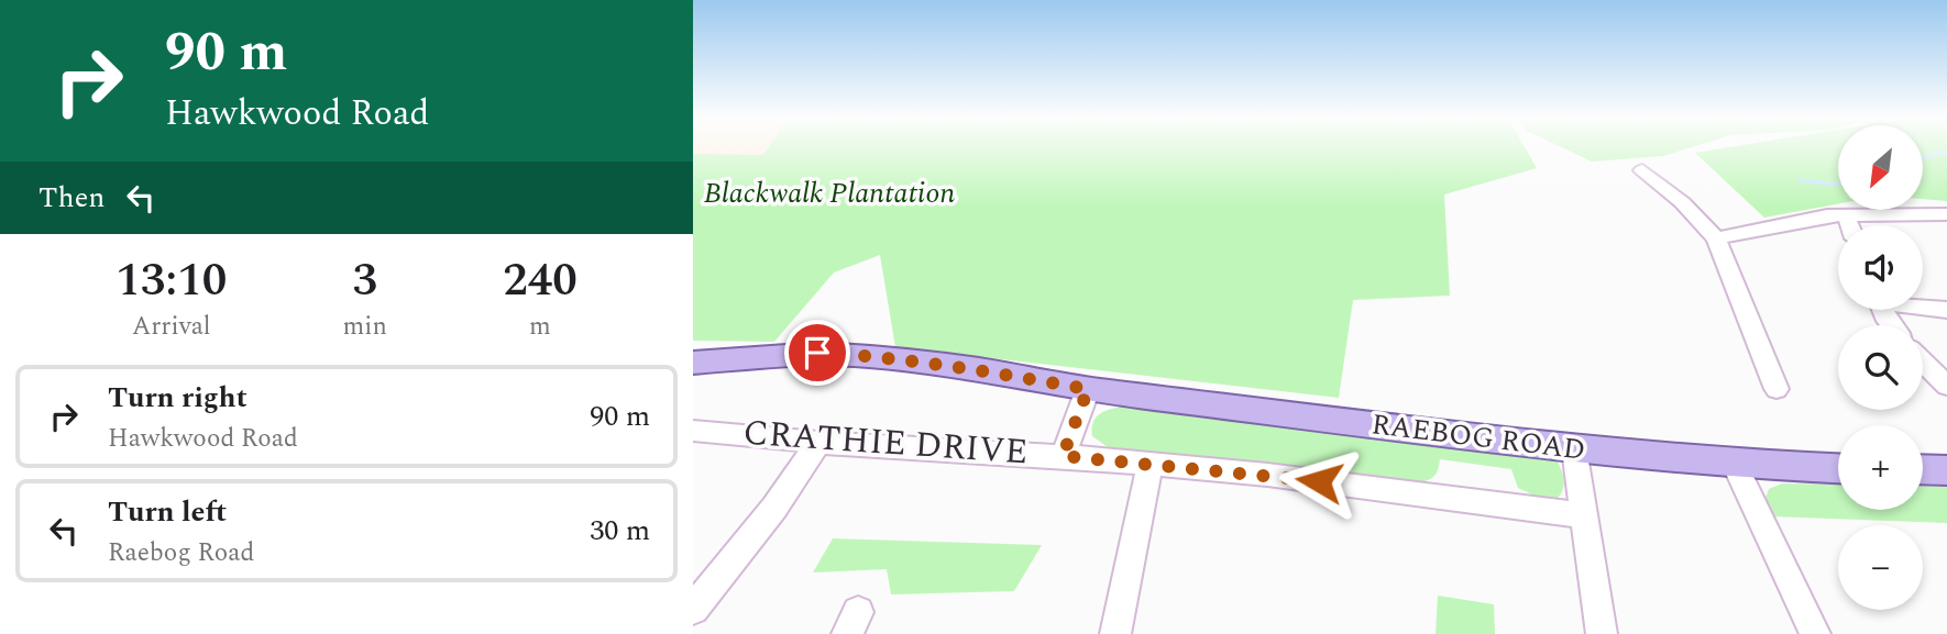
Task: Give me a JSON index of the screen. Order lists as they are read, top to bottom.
{
  "streets": {
    "main road": ["RAEBOG ROAD"],
    "street": ["CRATHIE DRIVE"]
  },
  "parks": ["Blackwalk Plantation"],
  "north": "bottom left",
  "page": {
    "turn": ["90 m", "Hawkwood Road"],
    "map_buttons": ["+", "−"],
    "then": "Then",
    "eta": [
      "13:10",
      "Arrival",
      "3",
      "min",
      "240",
      "m"
    ],
    "list": [
      {
        "name": "Turn right",
        "note": "Hawkwood Road",
        "value": "90 m"
      },
      {
        "name": "Turn left",
        "note": "Raebog Road",
        "value": "30 m"
      }
    ]
  }
}
